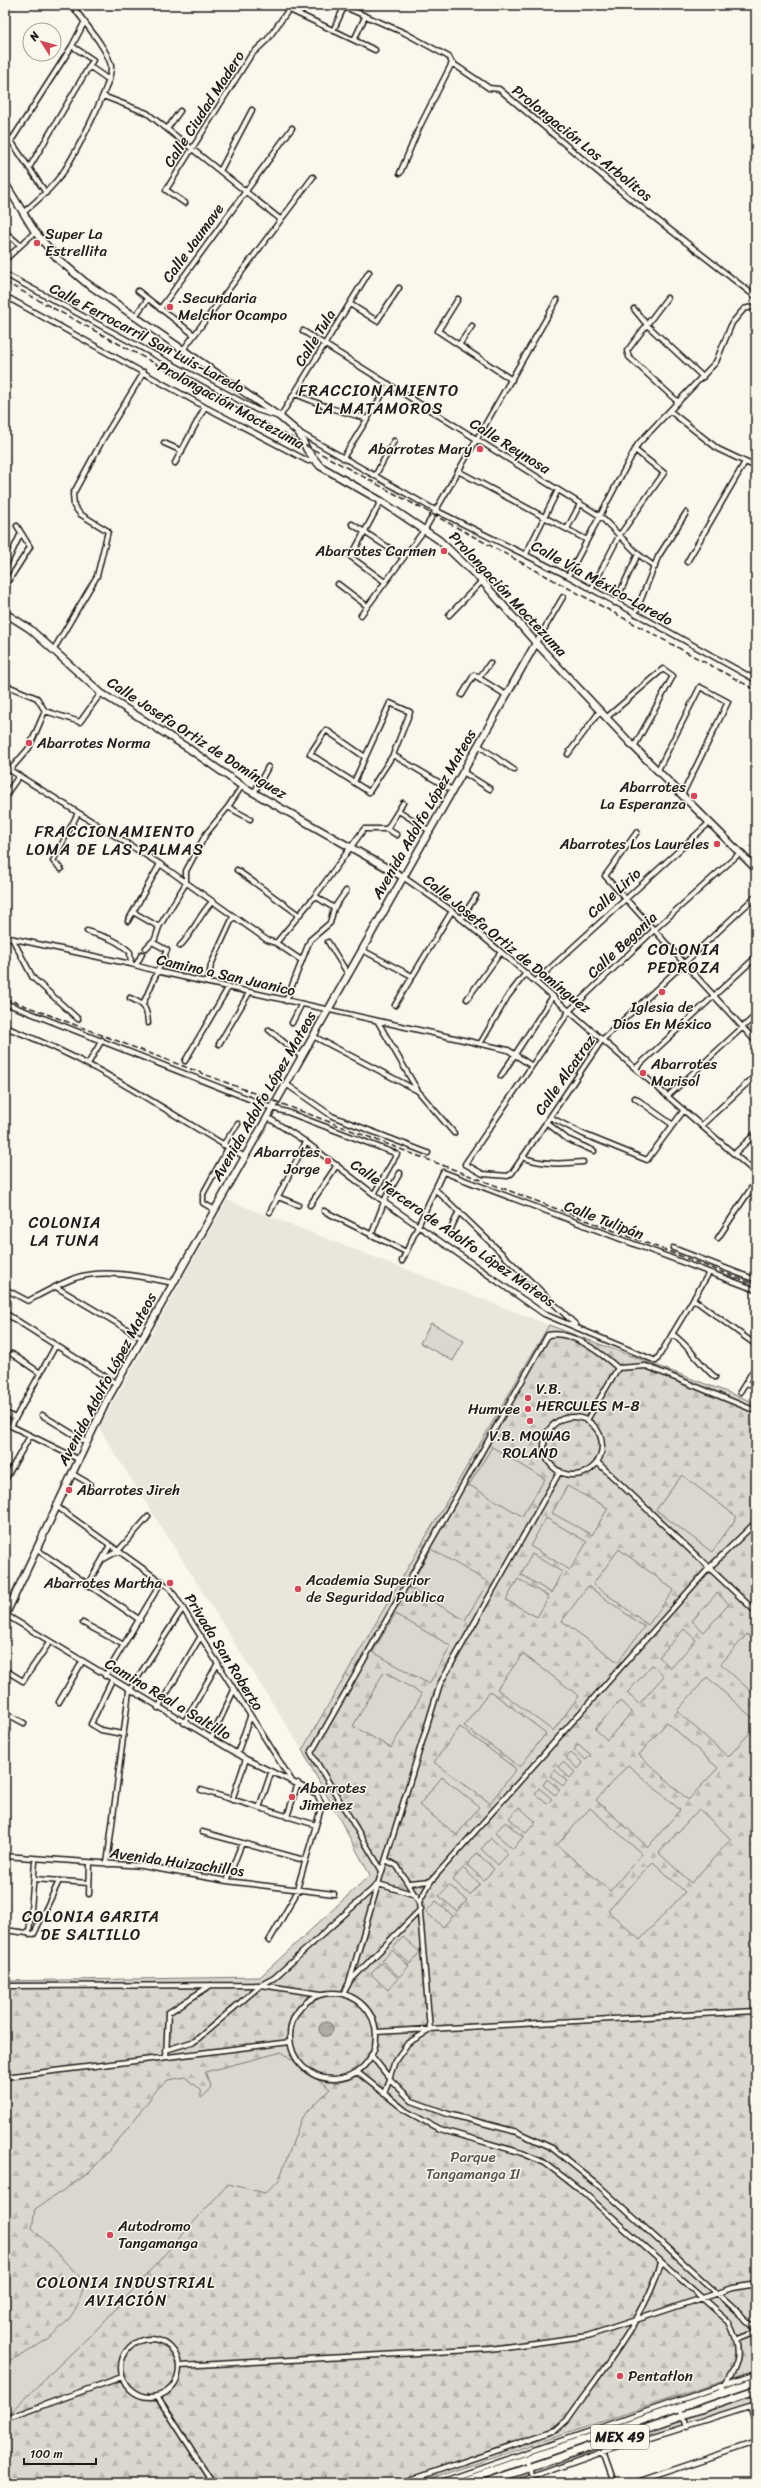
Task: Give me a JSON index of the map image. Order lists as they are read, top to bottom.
{
  "streets": {
    "main road": ["MEX 49"],
    "street": [
      "Calle Ciudad Madero",
      "Prolongación Los Arbolitos",
      "Calle Jaumave",
      "Calle Ferrocarril San Luis-Laredo",
      "Calle Tula",
      "Prolongación Moctezuma",
      "Calle Reynosa",
      "Calle Vía México-Laredo",
      "Calle Josefa Ortiz de Domínguez",
      "Avenida Adolfo López Mateos",
      "Calle Lirio",
      "Calle Begonia",
      "Camino a San Juanico",
      "Calle Alcatraz",
      "Calle Tulipán",
      "Calle Tercera de Adolfo López Mateos",
      "Privada San Roberto",
      "Camino Real a Saltillo",
      "Avenida Huizachillos"
    ]
  },
  "crossings": [
    ["Calle Ferrocarril San Luis-Laredo", "Calle Tula"],
    ["Calle Tula", "Calle Reynosa"],
    ["Prolongación Moctezuma", "Avenida Adolfo López Mateos"],
    ["Prolongación Moctezuma", "Calle Lirio"],
    ["Prolongación Moctezuma", "Calle Begonia"],
    ["Calle Josefa Ortiz de Domínguez", "Avenida Adolfo López Mateos"],
    ["Calle Josefa Ortiz de Domínguez", "Calle Lirio"],
    ["Calle Josefa Ortiz de Domínguez", "Calle Begonia"],
    ["Calle Josefa Ortiz de Domínguez", "Calle Alcatraz"],
    ["Avenida Adolfo López Mateos", "Camino a San Juanico"],
    ["Avenida Adolfo López Mateos", "Calle Tercera de Adolfo López Mateos"],
    ["Avenida Adolfo López Mateos", "Privada San Roberto"],
    ["Avenida Adolfo López Mateos", "Camino Real a Saltillo"],
    ["Calle Begonia", "Camino a San Juanico"],
    ["Calle Begonia", "Calle Alcatraz"],
    ["Privada San Roberto", "Camino Real a Saltillo"]
  ],
  "districts": [
    "FRACCIONAMIENTO LA MATAMOROS",
    "FRACCIONAMIENTO LOMA DE LAS PALMAS",
    "COLONIA PEDROZA",
    "COLONIA LA TUNA",
    "COLONIA GARITA DE SALTILLO",
    "COLONIA INDUSTRIAL AVIACIÓN"
  ],
  "parks": ["Parque Tangamanga II"],
  "places": [
    "Super La Estrellita",
    ".Secundaria Melchor Ocampo",
    "Abarrotes Mary",
    "Abarrotes Carmen",
    "Abarrotes Norma",
    "Abarrotes La Esperanza",
    "Abarrotes Los Laureles",
    "Iglesia de Dios En México",
    "Abarrotes Marisol",
    "Abarrotes Jorge",
    "V.B. HERCULES M-8",
    "Humvee",
    "V.B. MOWAG ROLAND",
    "Abarrotes Jireh",
    "Abarrotes Martha",
    "Academia Superior de Seguridad Publica",
    "Abarrotes Jimenez",
    "Autodromo Tangamanga",
    "Pentatlon"
  ],
  "scale_bar": "100 m",
  "north": "top left"
}
